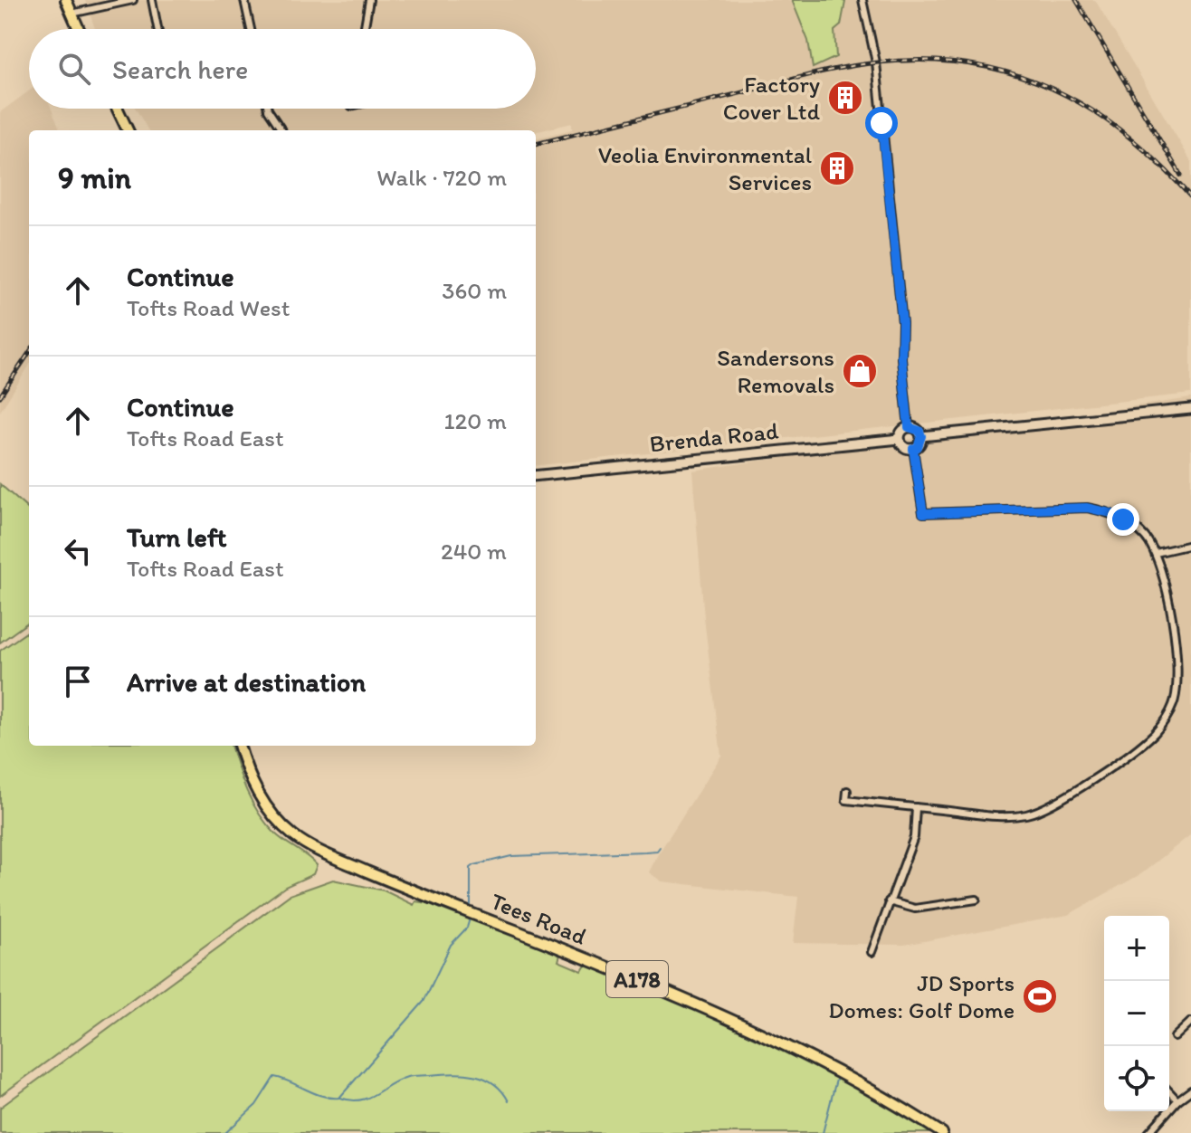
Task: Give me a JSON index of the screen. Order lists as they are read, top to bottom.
{
  "streets": {
    "main road": ["Brenda Road", "Tees Road", "A178"]
  },
  "places": {
    "building": ["Factory Cover Ltd", "Veolia Environmental Services"],
    "shop": ["Sandersons Removals"],
    "sports": ["JD Sports Domes: Golf Dome"]
  },
  "page": {
    "search": "Search here",
    "heading": ["9 min", "Walk · 720 m"],
    "list": [
      ["Continue", "Tofts Road West", "360 m"],
      ["Continue", "Tofts Road East", "120 m"],
      ["Turn left", "Tofts Road East", "240 m"],
      "Arrive at destination"
    ],
    "map_buttons": ["+", "−"]
  }
}
